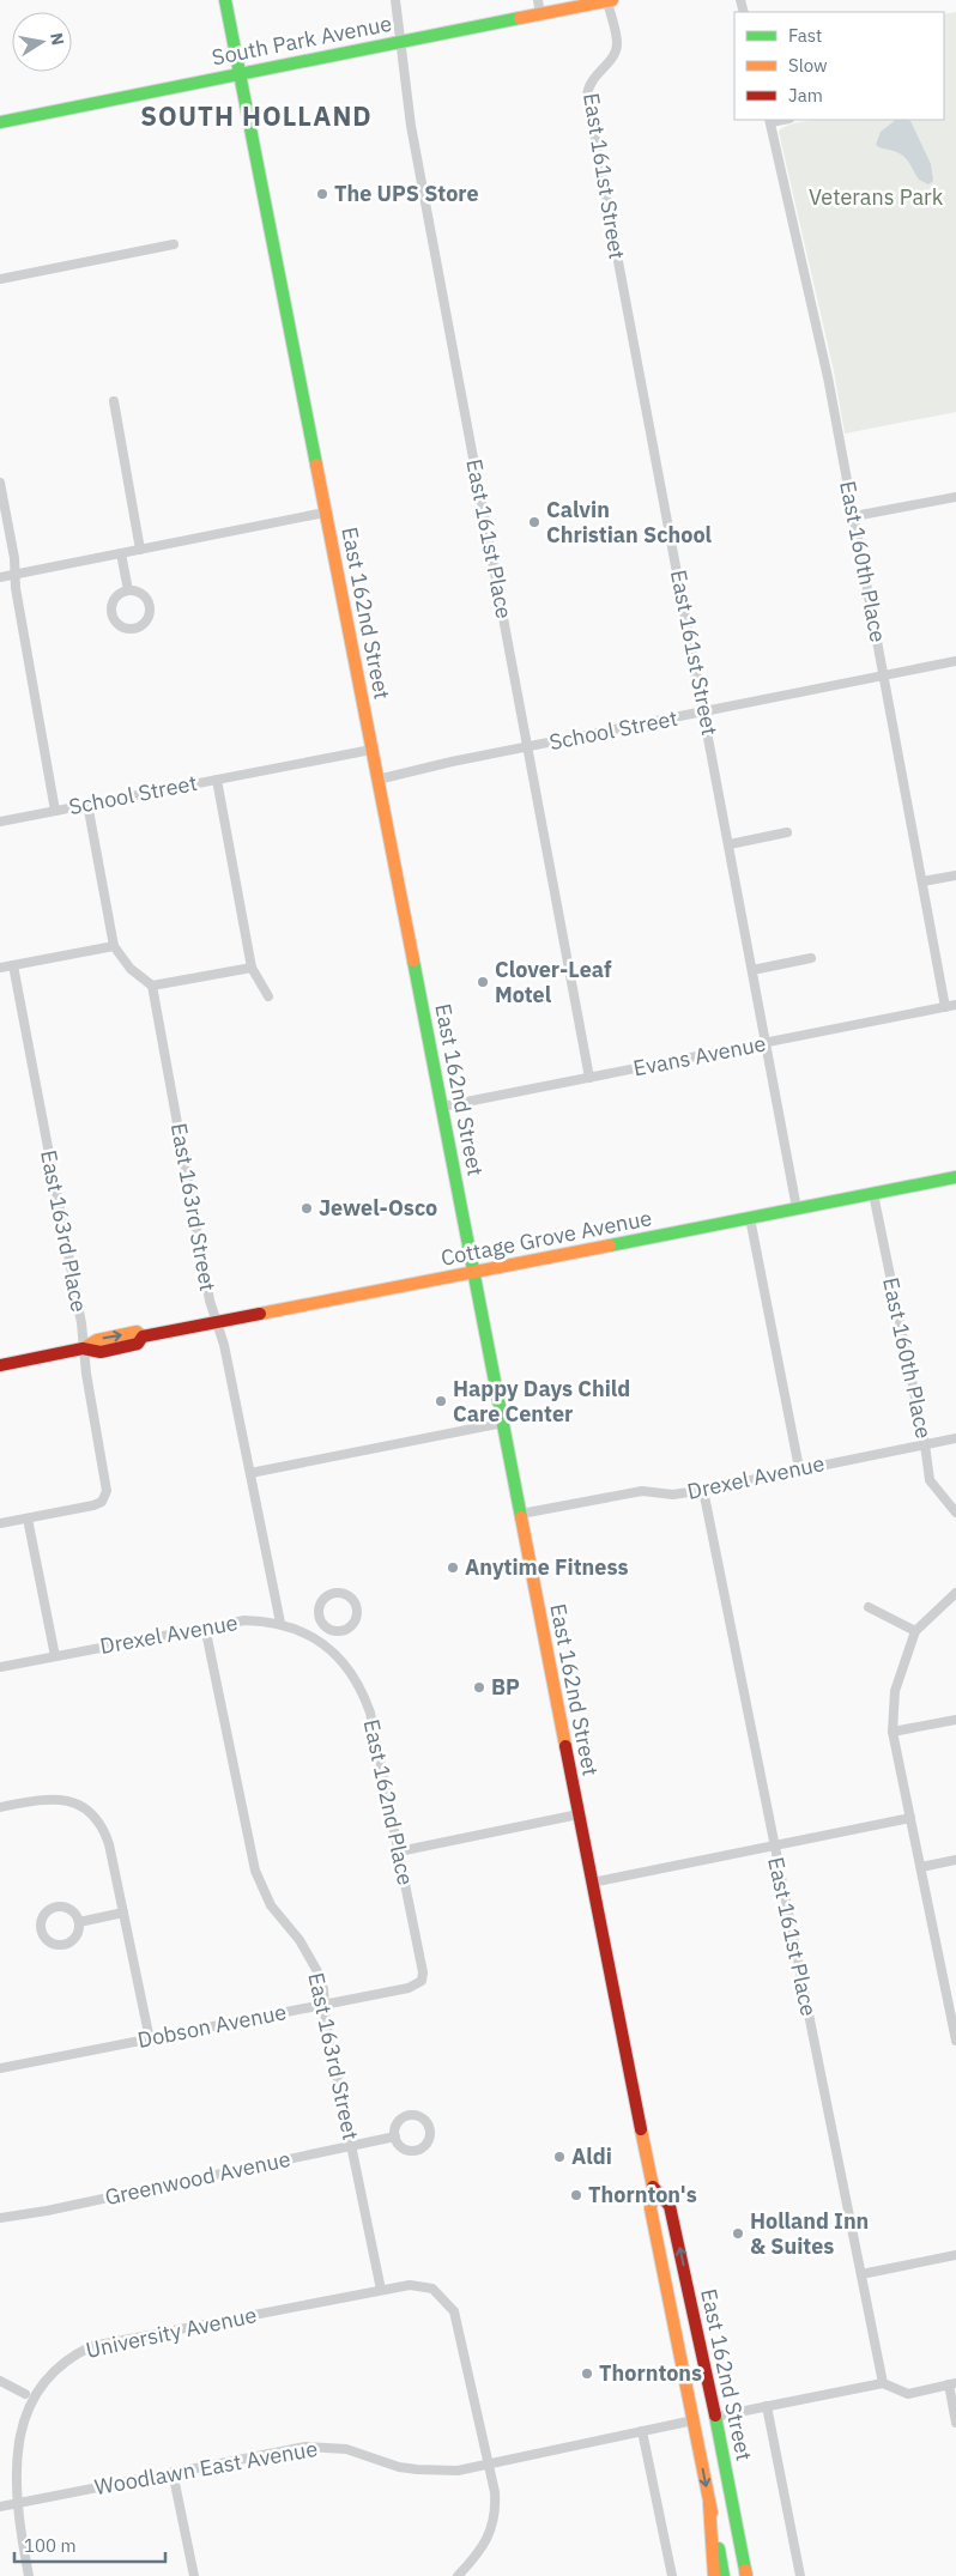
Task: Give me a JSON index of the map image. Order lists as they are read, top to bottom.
{
  "streets": {
    "main road": ["South Park Avenue", "East 162nd Street", "Cottage Grove Avenue"],
    "street": [
      "East 161st Street",
      "East 161st Place",
      "East 160th Place",
      "School Street",
      "Evans Avenue",
      "East 163rd Street",
      "East 163rd Place",
      "Drexel Avenue",
      "East 162nd Place",
      "Dobson Avenue",
      "Greenwood Avenue",
      "University Avenue",
      "Woodlawn East Avenue"
    ]
  },
  "crossings": [
    ["South Park Avenue", "East 161st Street"],
    ["South Park Avenue", "East 161st Place"],
    ["South Park Avenue", "East 162nd Street"],
    ["East 161st Street", "School Street"],
    ["East 161st Street", "Evans Avenue"],
    ["East 161st Street", "Cottage Grove Avenue"],
    ["East 161st Place", "School Street"],
    ["East 161st Place", "Evans Avenue"],
    ["East 161st Place", "Drexel Avenue"],
    ["East 160th Place", "School Street"],
    ["East 160th Place", "Evans Avenue"],
    ["East 160th Place", "Cottage Grove Avenue"],
    ["East 160th Place", "Drexel Avenue"],
    ["East 162nd Street", "School Street"],
    ["East 162nd Street", "Evans Avenue"],
    ["East 162nd Street", "Cottage Grove Avenue"],
    ["East 162nd Street", "Drexel Avenue"],
    ["East 162nd Street", "Woodlawn East Avenue"],
    ["East 163rd Street", "Cottage Grove Avenue"],
    ["East 163rd Street", "Drexel Avenue"],
    ["East 163rd Street", "Dobson Avenue"],
    ["East 163rd Street", "Greenwood Avenue"],
    ["East 163rd Street", "University Avenue"],
    ["East 163rd Place", "Cottage Grove Avenue"],
    ["Drexel Avenue", "East 162nd Place"],
    ["East 162nd Place", "Dobson Avenue"],
    ["University Avenue", "Woodlawn East Avenue"]
  ],
  "districts": ["SOUTH HOLLAND"],
  "parks": ["Veterans Park"],
  "places": [
    "The UPS Store",
    "Calvin Christian School",
    "Clover-Leaf Motel",
    "Jewel-Osco",
    "Happy Days Child Care Center",
    "Anytime Fitness",
    "BP",
    "Aldi",
    "Thornton's",
    "Holland Inn & Suites",
    "Thorntons"
  ],
  "legend": ["Fast", "Slow", "Jam"],
  "scale_bar": "100 m",
  "north": "right"
}
